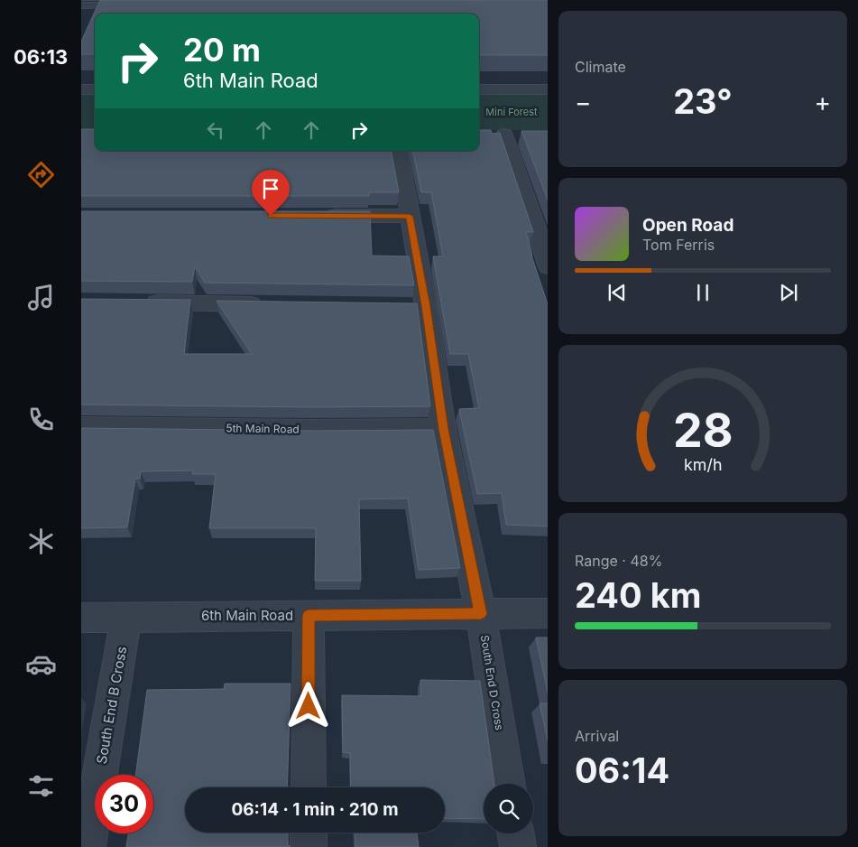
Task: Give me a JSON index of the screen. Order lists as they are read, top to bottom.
{
  "streets": {
    "street": [
      "5th Main Road",
      "6th Main Road",
      "South End D Cross",
      "South End B Cross"
    ]
  },
  "crossings": [
    ["5th Main Road", "South End D Cross"],
    ["6th Main Road", "South End D Cross"],
    ["6th Main Road", "South End B Cross"]
  ],
  "parks": ["Mini Forest"],
  "page": {
    "tabs": "06:13",
    "tile": [
      "Climate",
      ["Range · 48%", "240 km"],
      ["Arrival", "06:14"]
    ],
    "turn": ["20 m", "6th Main Road"],
    "heat": ["−", "23°", "+"],
    "song": ["Open Road", "Tom Ferris"],
    "limit": "30",
    "trip": "06:14 · 1 min · 210 m",
    "gauge": ["28", "km/h"]
  }
}
